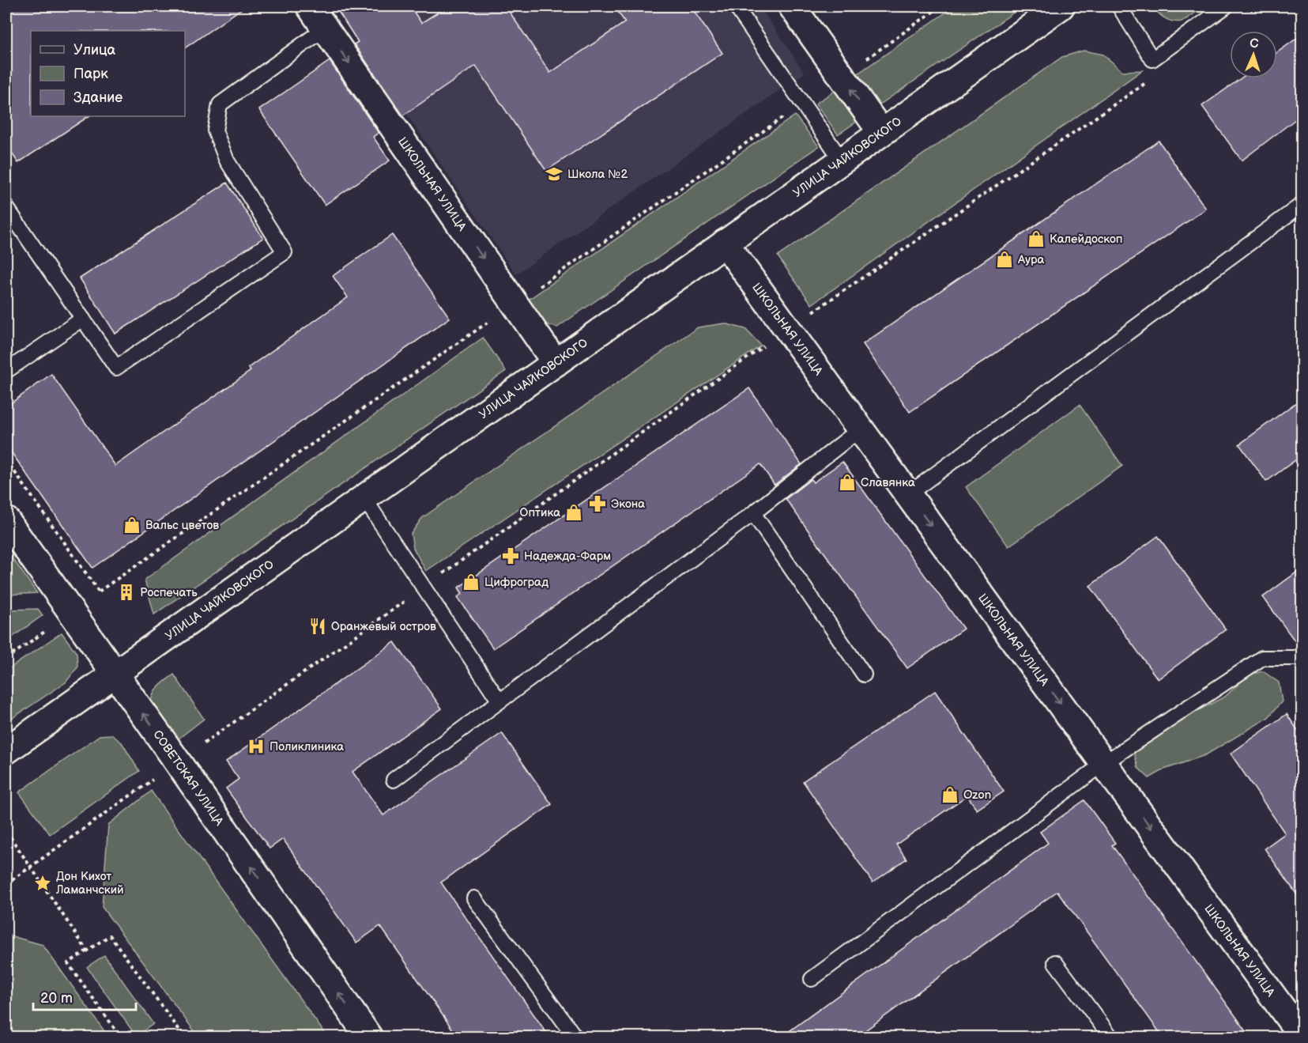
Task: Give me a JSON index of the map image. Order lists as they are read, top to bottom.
{
  "streets": {
    "street": ["УЛИЦА ЧАЙКОВСКОГО", "ШКОЛЬНАЯ УЛИЦА", "СОВЕТСКАЯ УЛИЦА"]
  },
  "crossings": [
    ["УЛИЦА ЧАЙКОВСКОГО", "ШКОЛЬНАЯ УЛИЦА"],
    ["УЛИЦА ЧАЙКОВСКОГО", "СОВЕТСКАЯ УЛИЦА"]
  ],
  "one_way": ["ШКОЛЬНАЯ УЛИЦА", "СОВЕТСКАЯ УЛИЦА"],
  "places": {
    "school or university": ["Школа №2"],
    "shop": [
      "Калейдоскоп",
      "Аура",
      "Славянка",
      "Оптика",
      "Вальс цветов",
      "Цифроград",
      "Ozon"
    ],
    "pharmacy": ["Экона", "Надежда-Фарм"],
    "building": ["Роспечать"],
    "restaurant": ["Оранжевый остров"],
    "hospital": ["Поликлиника"],
    "place": ["Дон Кихот Ламанчский"]
  },
  "legend": ["Улица", "Парк", "Здание"],
  "scale_bar": "20 m",
  "north": "top"
}
